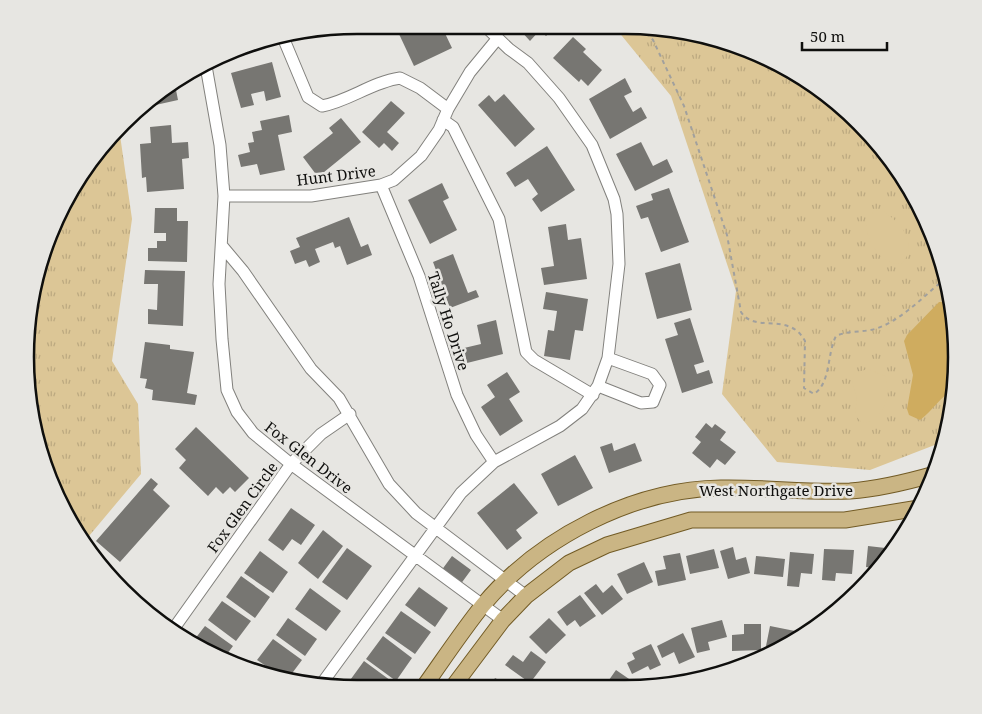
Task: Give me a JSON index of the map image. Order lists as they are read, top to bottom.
{
  "streets": {
    "main road": ["West Northgate Drive"],
    "street": [
      "Hunt Drive",
      "Tally Ho Drive",
      "Fox Glen Drive",
      "Fox Glen Circle"
    ]
  },
  "crossings": [
    ["Hunt Drive", "Tally Ho Drive"],
    ["Hunt Drive", "Fox Glen Drive"],
    ["Fox Glen Drive", "West Northgate Drive"],
    ["Fox Glen Drive", "Fox Glen Circle"]
  ],
  "scale_bar": "50 m"
}
